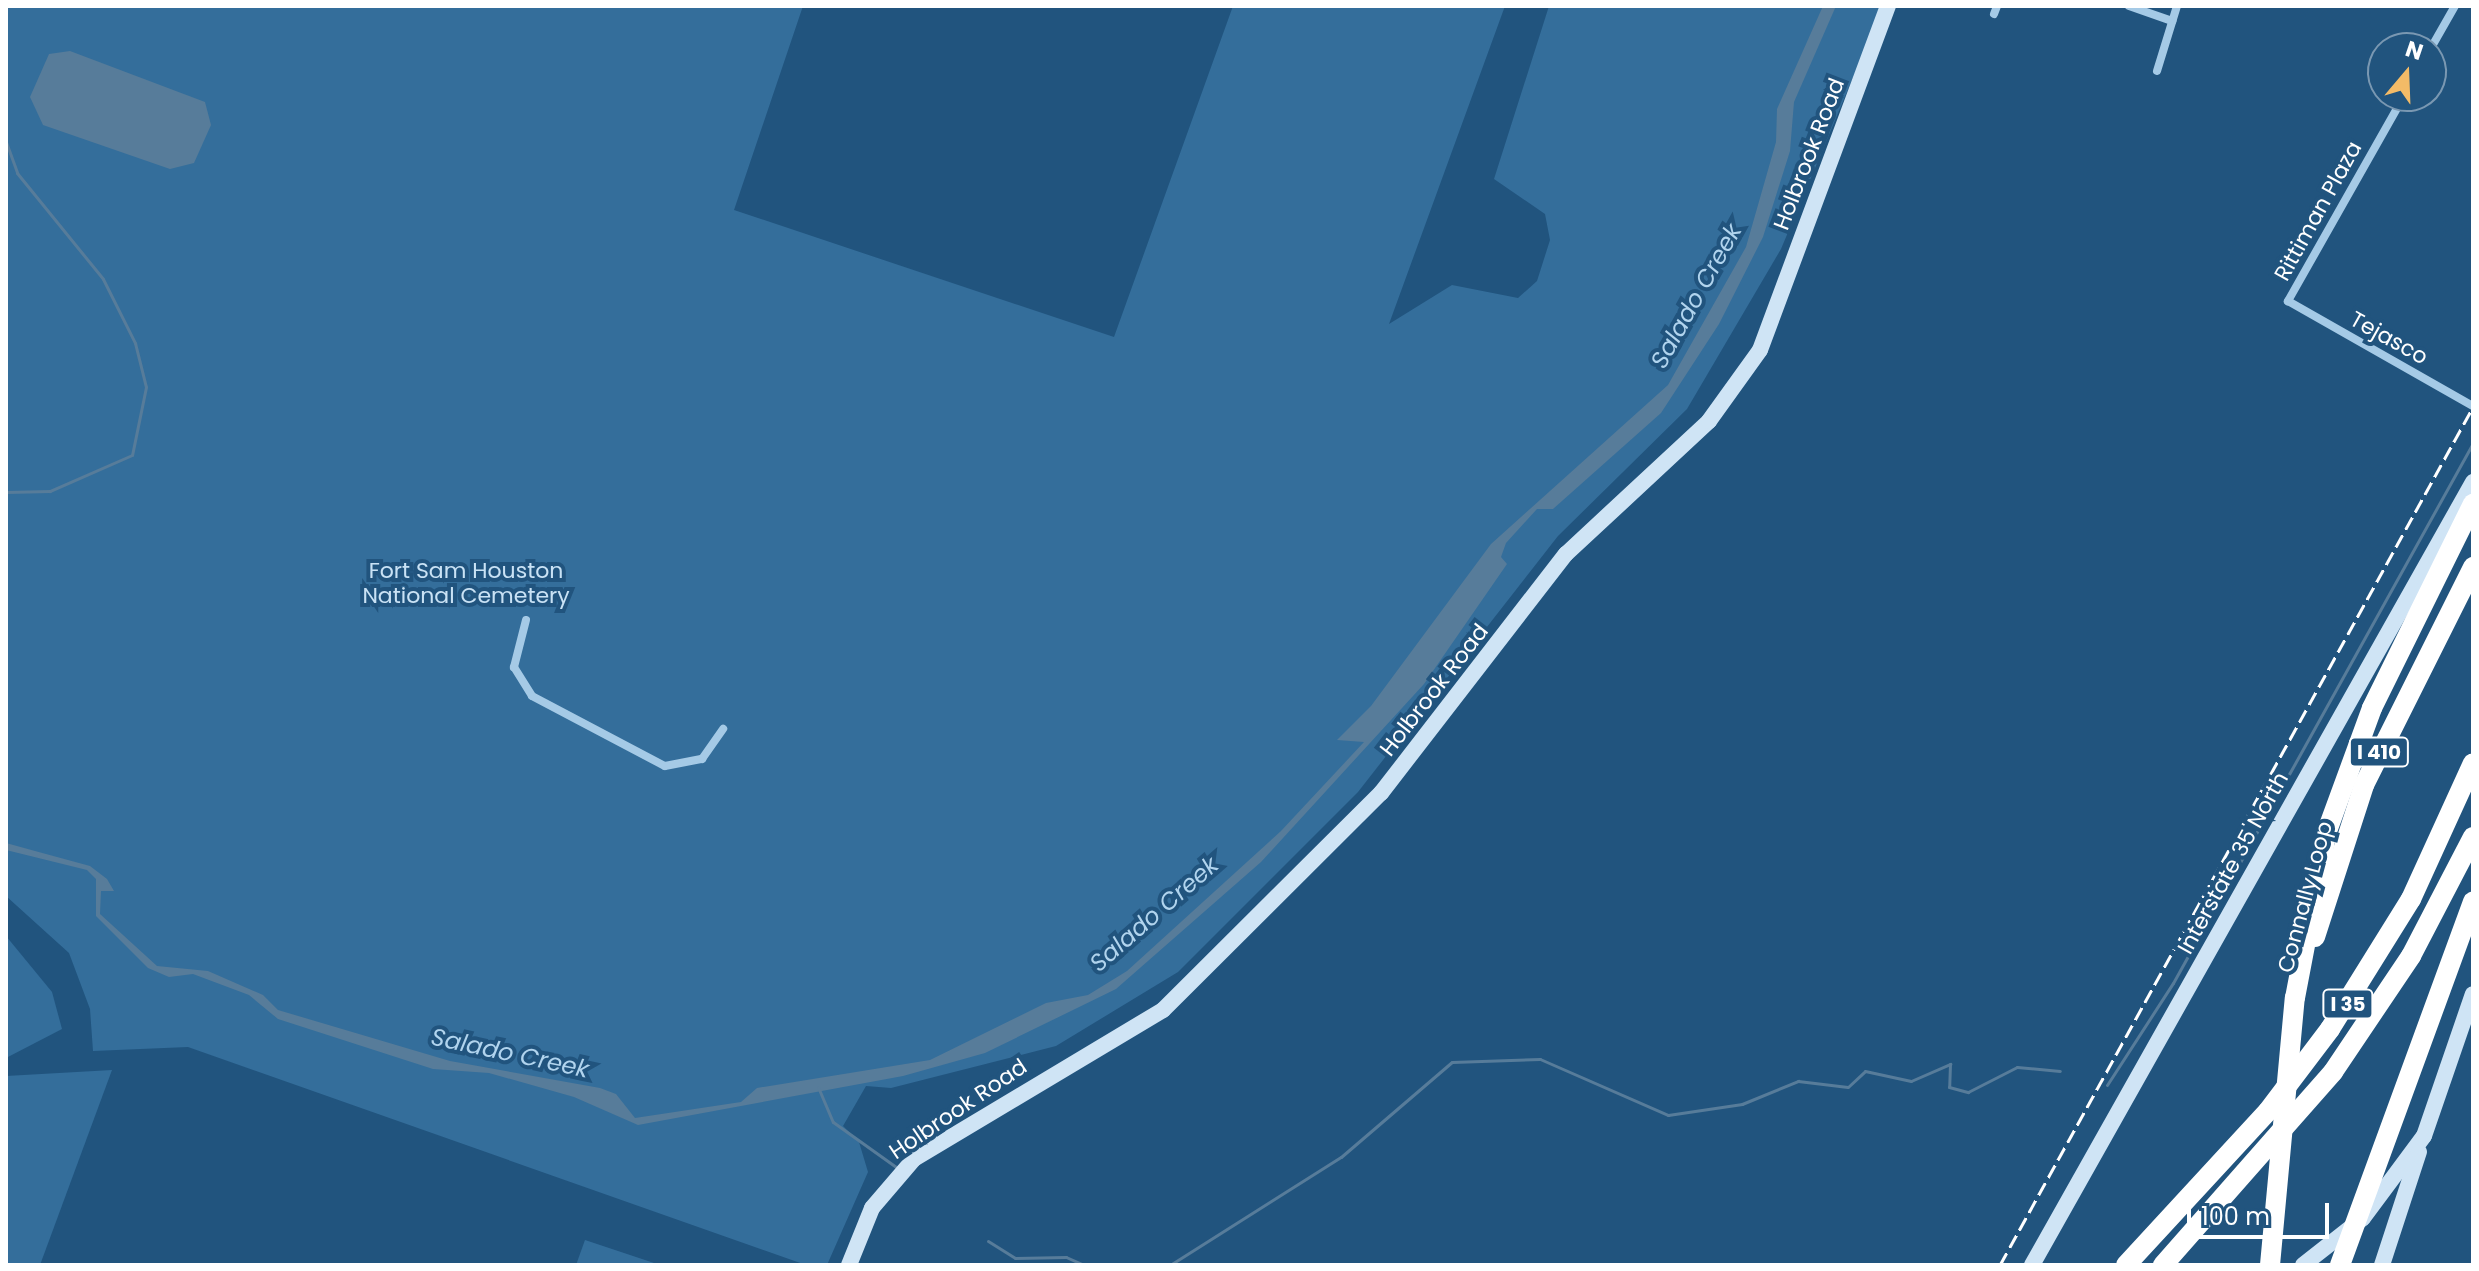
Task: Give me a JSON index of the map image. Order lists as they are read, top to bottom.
{
  "streets": {
    "highway": ["I 410", "Connally Loop", "I 35"],
    "street": [
      "Holbrook Road",
      "Rittiman Plaza",
      "Tejasco",
      "Interstate 35 North"
    ]
  },
  "crossings": [
    ["Rittiman Plaza", "Tejasco"]
  ],
  "water": ["Salado Creek"],
  "parks": ["Fort Sam Houston National Cemetery"],
  "scale_bar": "100 m",
  "north": "top"
}
